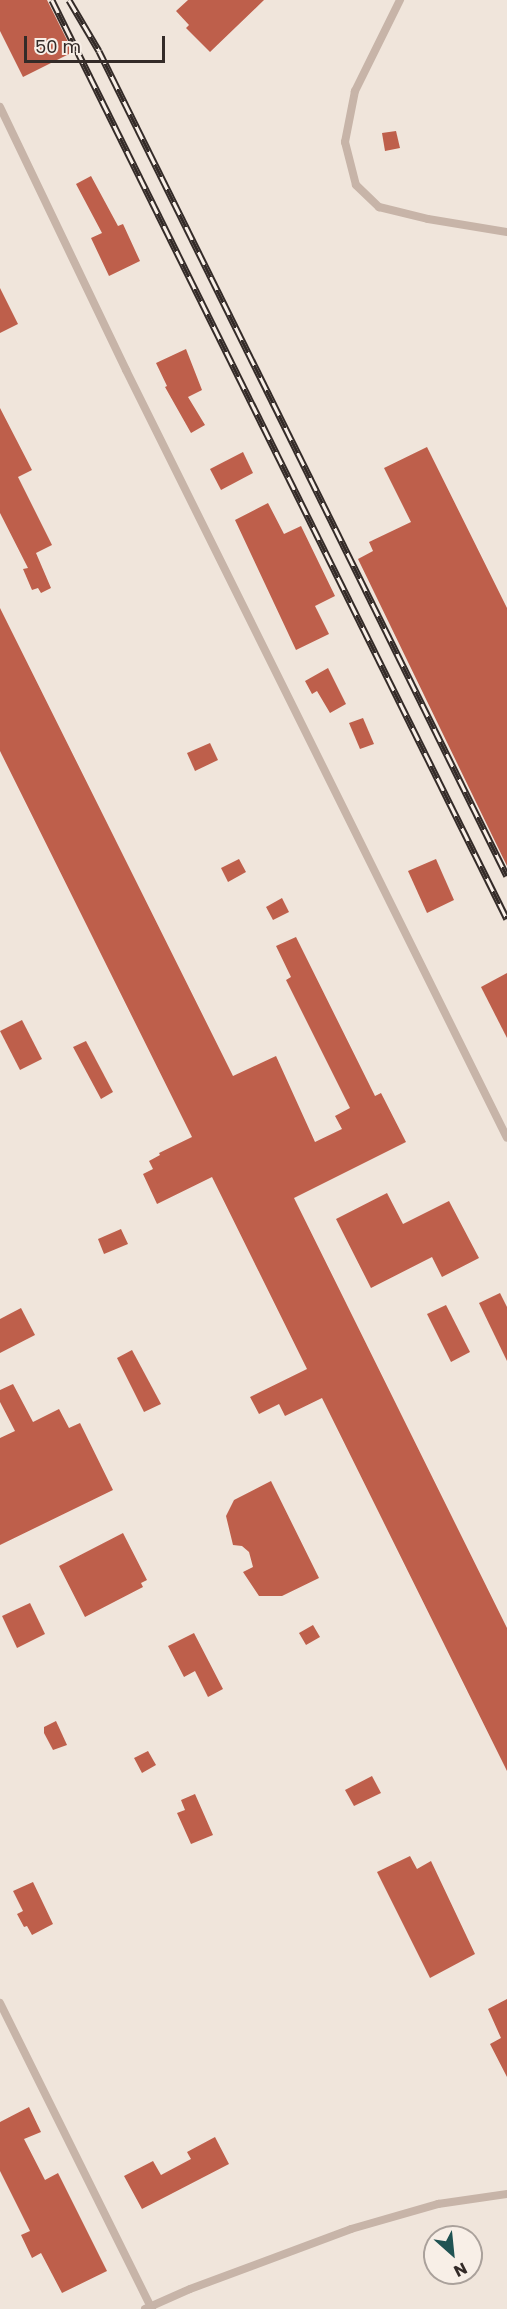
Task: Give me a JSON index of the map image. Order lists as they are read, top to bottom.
{
  "scale_bar": "50 m",
  "north": "bottom right"
}
